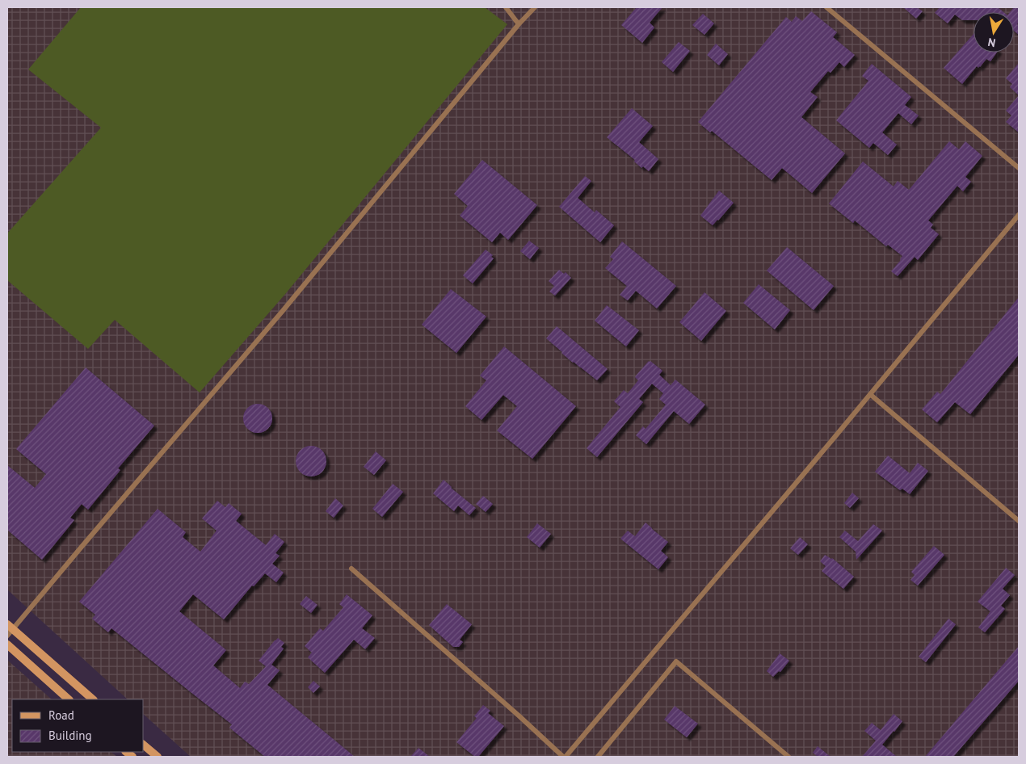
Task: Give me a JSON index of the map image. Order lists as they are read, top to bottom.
{
  "legend": ["Road", "Building"],
  "north": "bottom"
}
